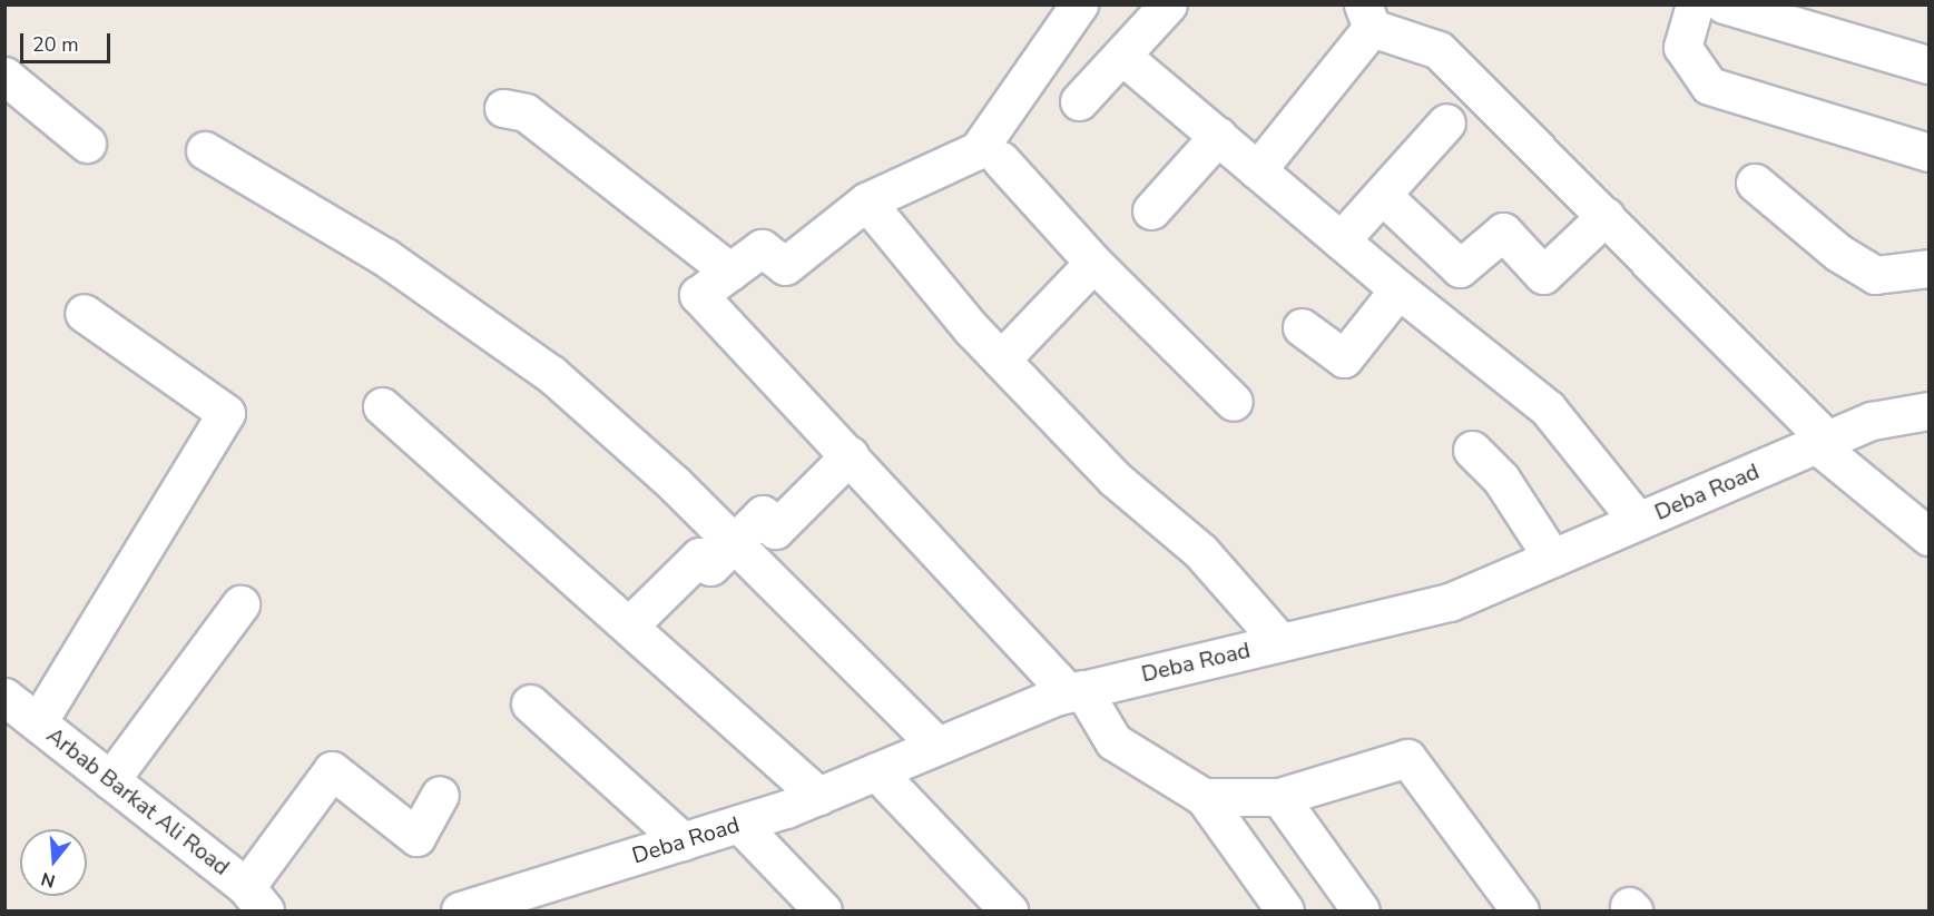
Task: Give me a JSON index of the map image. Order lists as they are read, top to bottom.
{
  "streets": {
    "street": ["Deba Road", "Arbab Barkat Ali Road"]
  },
  "scale_bar": "20 m",
  "north": "bottom"
}
